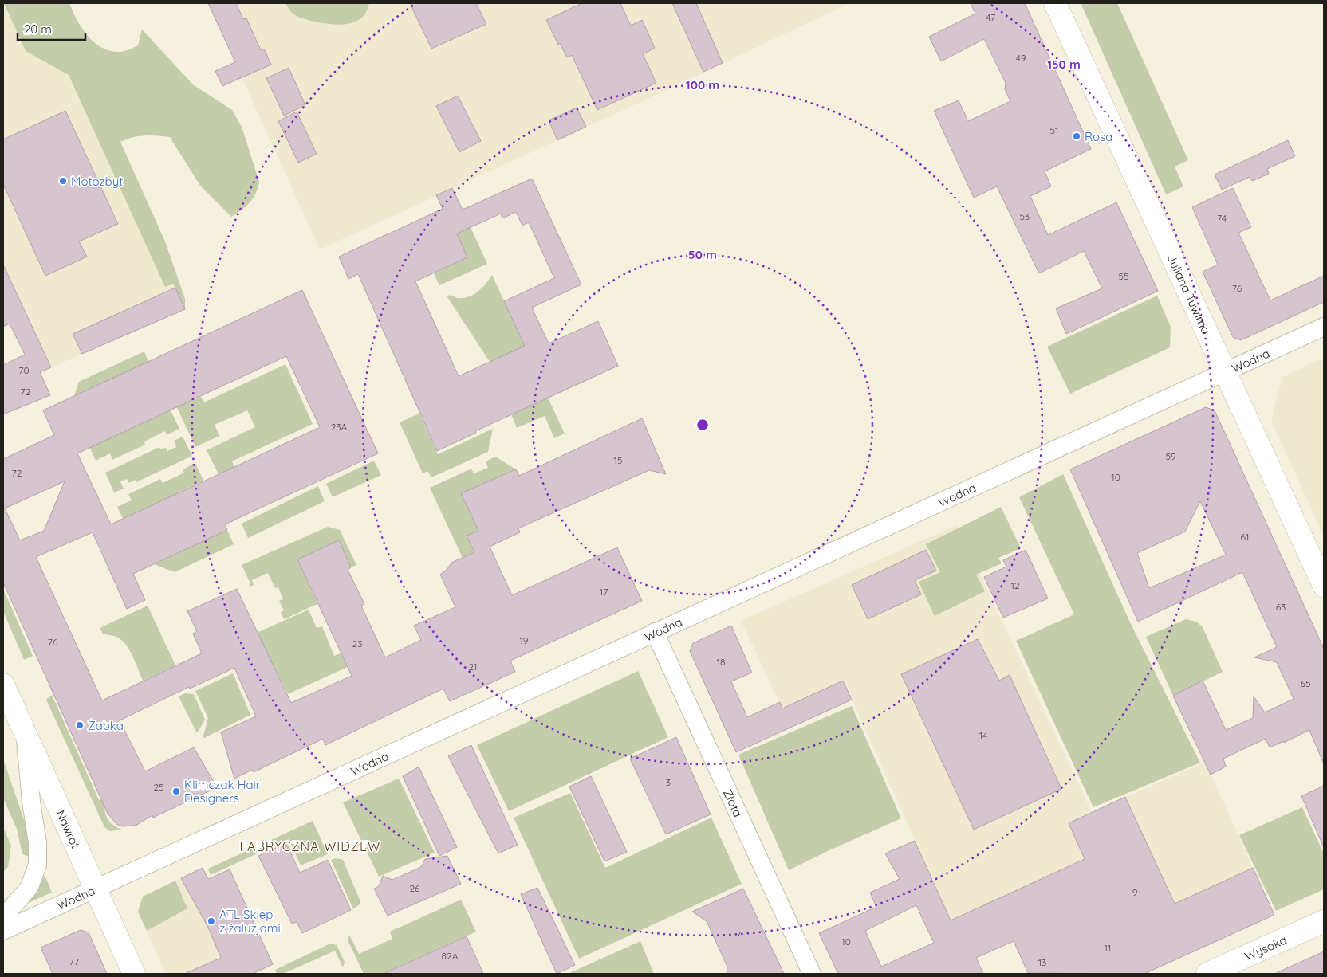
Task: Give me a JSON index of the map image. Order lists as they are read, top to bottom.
{
  "streets": {
    "street": [
      "Juliana Tuwima",
      "Wodna",
      "Złota",
      "Nawrot",
      "Wysoka"
    ]
  },
  "crossings": [
    ["Juliana Tuwima", "Wodna"],
    ["Wodna", "Złota"],
    ["Wodna", "Nawrot"]
  ],
  "districts": ["FABRYCZNA WIDZEW"],
  "places": [
    "Rosa",
    "Motozbyt",
    "Żabka",
    "Klimczak Hair Designers",
    "ATL Sklep z żaluzjami"
  ],
  "house_numbers": [
    "47",
    "49",
    "51",
    "53",
    "74",
    "55",
    "76",
    "70",
    "72",
    "23A",
    "59",
    "15",
    "72",
    "10",
    "61",
    "12",
    "17",
    "63",
    "19",
    "76",
    "23",
    "18",
    "21",
    "65",
    "14",
    "3",
    "25",
    "26",
    "9",
    "7",
    "10",
    "11",
    "82A",
    "77",
    "13"
  ],
  "scale_bar": "20 m",
  "rings": ["150 m", "100 m", "50 m"]
}
